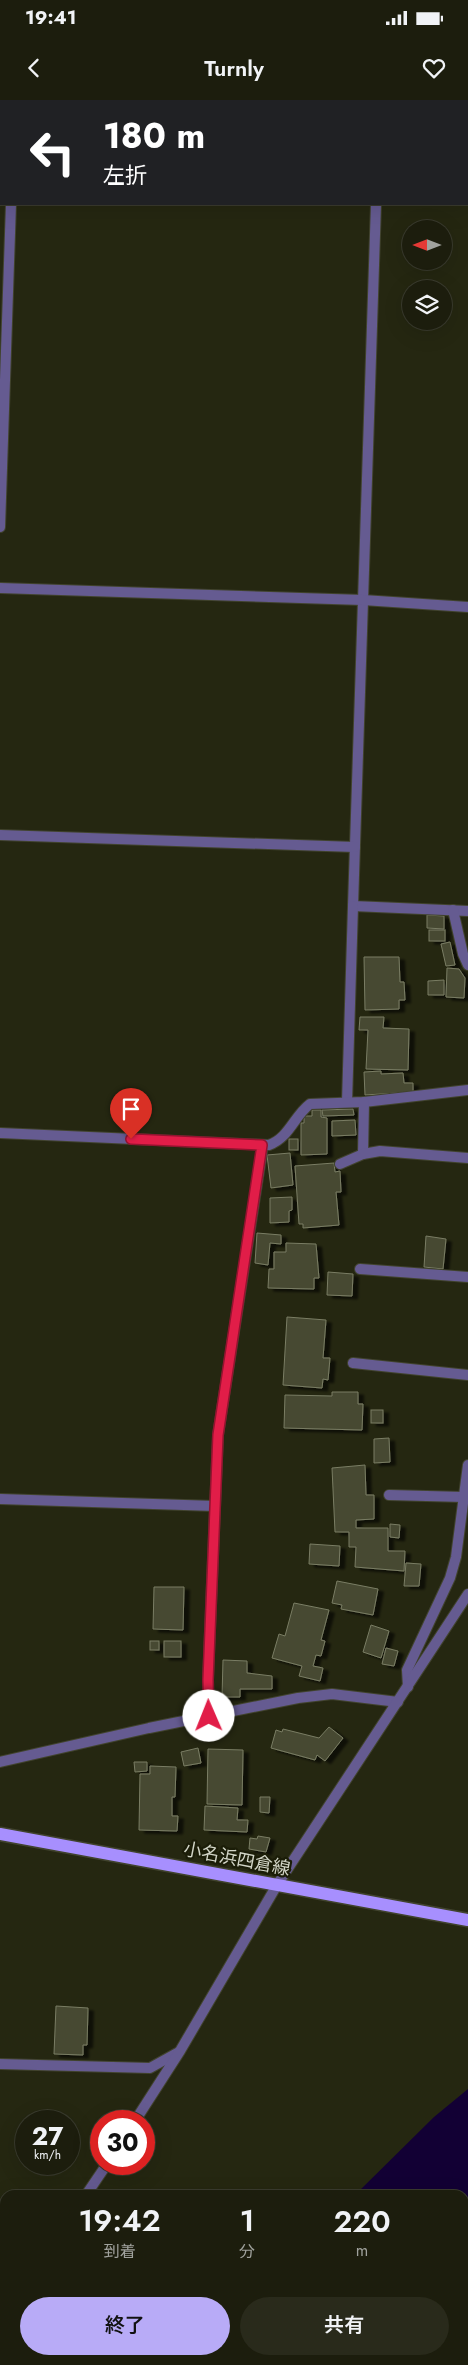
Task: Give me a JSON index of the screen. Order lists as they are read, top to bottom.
{
  "streets": {
    "main road": ["小名浜四倉線"]
  },
  "north": "left",
  "page": {
    "status": "19:41",
    "header": "Turnly",
    "turn": ["180 m", "左折"],
    "speed": "27 km/h",
    "limit": "30",
    "eta": [
      "19:42",
      "到着",
      "1",
      "分",
      "220",
      "m"
    ],
    "buttons": ["終了", "共有"]
  }
}
